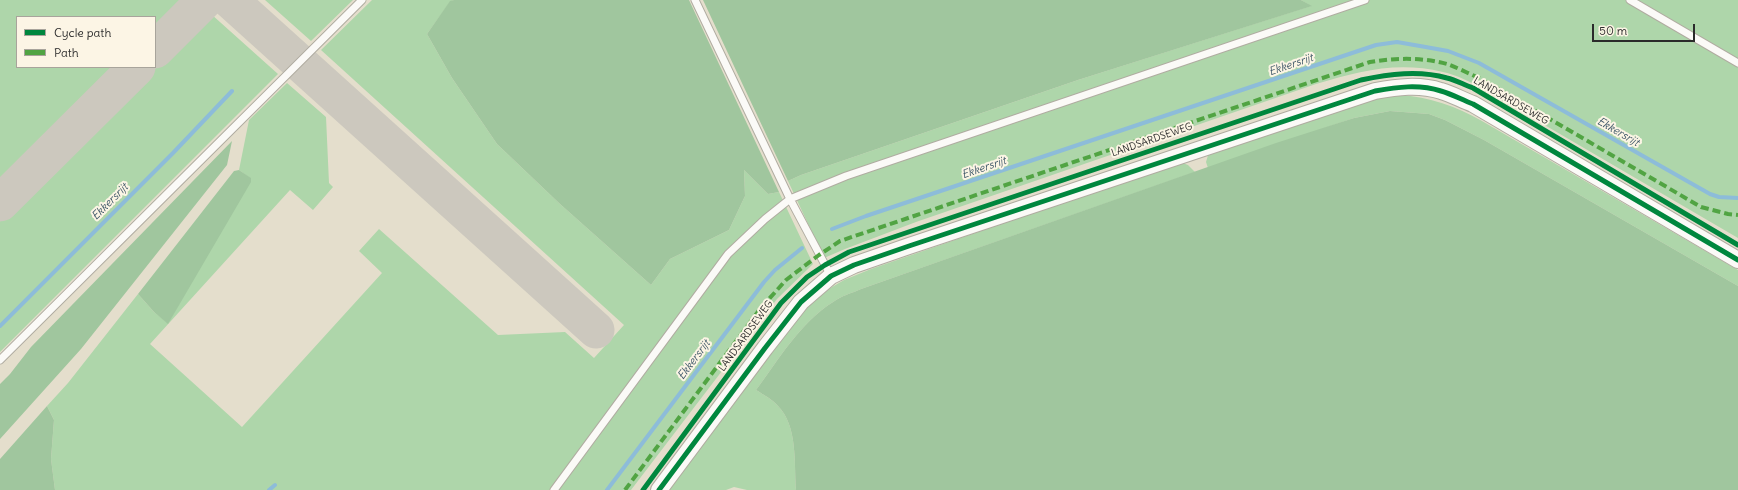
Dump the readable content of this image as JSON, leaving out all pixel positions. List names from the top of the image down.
{
  "streets": {
    "cycle path": ["LANDSARDSEWEG"]
  },
  "water": ["Ekkersrijt"],
  "legend": ["Cycle path", "Path"],
  "scale_bar": "50 m"
}
